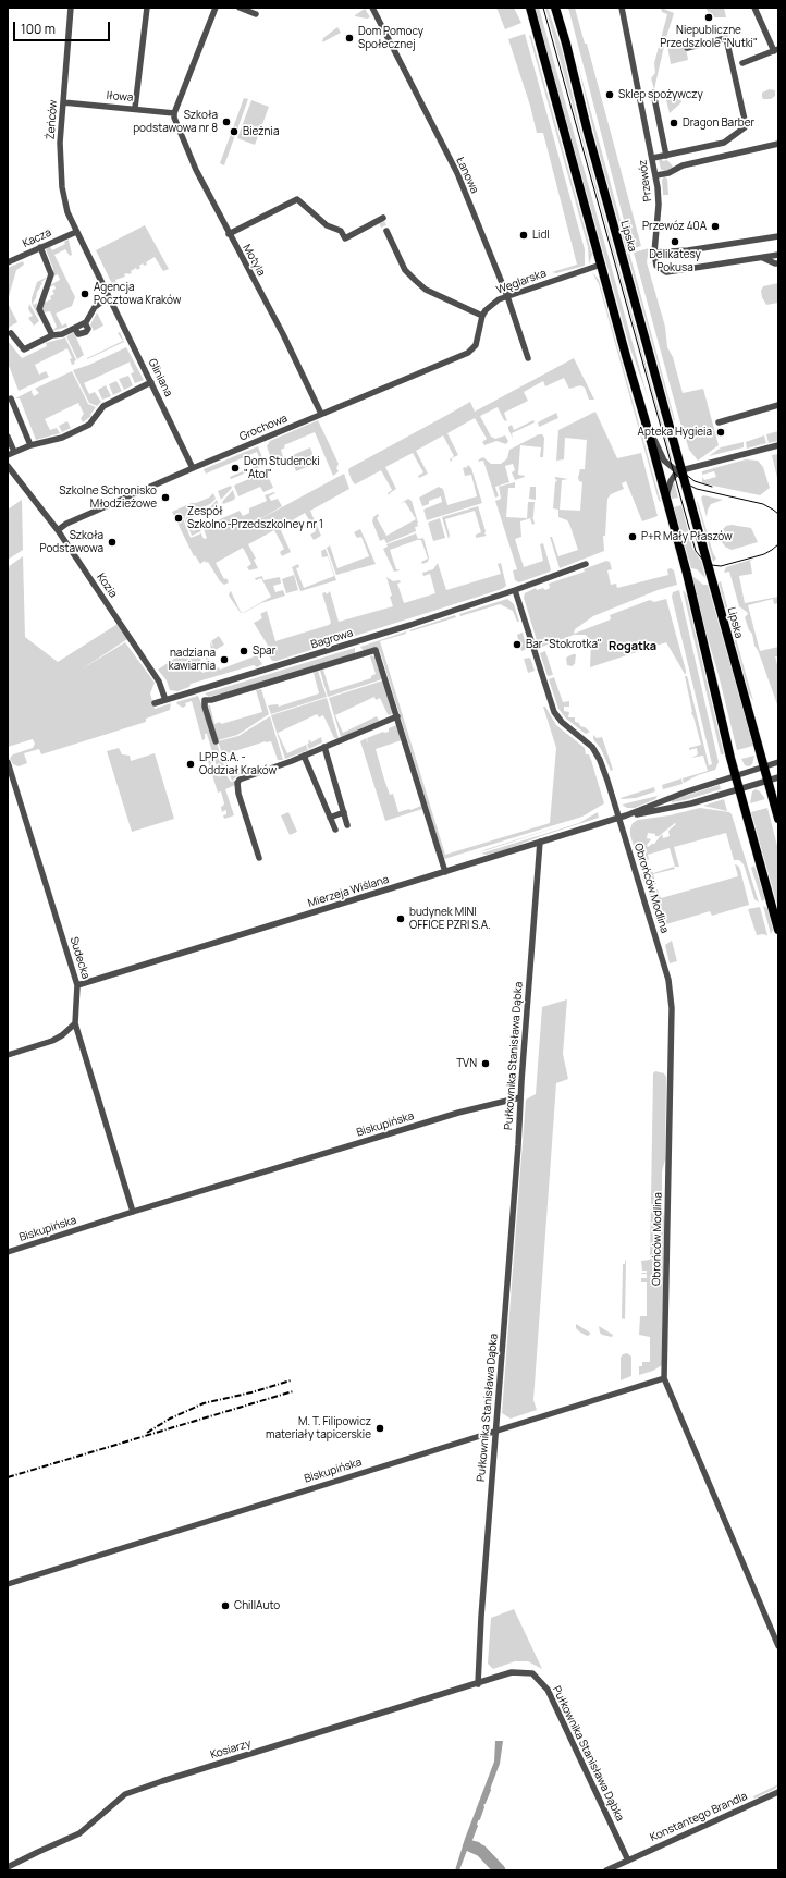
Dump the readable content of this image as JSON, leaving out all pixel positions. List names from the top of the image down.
{
  "streets": {
    "main road": ["Lipska"],
    "street": [
      "Iłowa",
      "Żeńców",
      "Łanowa",
      "Przewóz",
      "Kacza",
      "Motyla",
      "Węglarska",
      "Gliniana",
      "Grochowa",
      "Kozia",
      "Bagrowa",
      "Obrońców Modlina",
      "Mierzeja Wiślana",
      "Sudecka",
      "Pułkownika Stanisława Dąbka",
      "Biskupińska",
      "Kosiarzy",
      "Konstantego Brandla"
    ]
  },
  "crossings": [
    ["Iłowa", "Żeńców"],
    ["Iłowa", "Motyla"],
    ["Żeńców", "Kacza"],
    ["Żeńców", "Gliniana"],
    ["Łanowa", "Węglarska"],
    ["Lipska", "Węglarska"],
    ["Lipska", "Mierzeja Wiślana"],
    ["Kacza", "Gliniana"],
    ["Motyla", "Grochowa"],
    ["Węglarska", "Grochowa"],
    ["Gliniana", "Grochowa"],
    ["Grochowa", "Kozia"],
    ["Kozia", "Bagrowa"],
    ["Obrońców Modlina", "Mierzeja Wiślana"],
    ["Obrońców Modlina", "Biskupińska"],
    ["Mierzeja Wiślana", "Sudecka"],
    ["Mierzeja Wiślana", "Pułkownika Stanisława Dąbka"],
    ["Sudecka", "Biskupińska"],
    ["Pułkownika Stanisława Dąbka", "Biskupińska"],
    ["Pułkownika Stanisława Dąbka", "Kosiarzy"],
    ["Pułkownika Stanisława Dąbka", "Konstantego Brandla"]
  ],
  "districts": ["Rogatka"],
  "places": [
    "Niepubliczne Przedszkole \"Nutki\"",
    "Dom Pomocy Społecznej",
    "Sklep spożywczy",
    "Szkoła podstawowa nr 8",
    "Dragon Barber",
    "Bieżnia",
    "Przewóz 40A",
    "Lidl",
    "Delikatesy Pokusa",
    "Agencja Pocztowa Kraków",
    "Apteka Hygieia",
    "Dom Studencki \"Atol\"",
    "Szkolne Schronisko Młodzieżowe",
    "Zespół Szkolno-Przedszkolney nr 1",
    "P+R Mały Płaszów",
    "Szkoła Podstawowa",
    "Bar \"Stokrotka\"",
    "Spar",
    "nadziana kawiarnia",
    "LPP S.A. - Oddział Kraków",
    "budynek MINI OFFICE PZRI S.A.",
    "TVN",
    "M. T. Filipowicz materiały tapicerskie",
    "ChillAuto"
  ],
  "scale_bar": "100 m"
}
